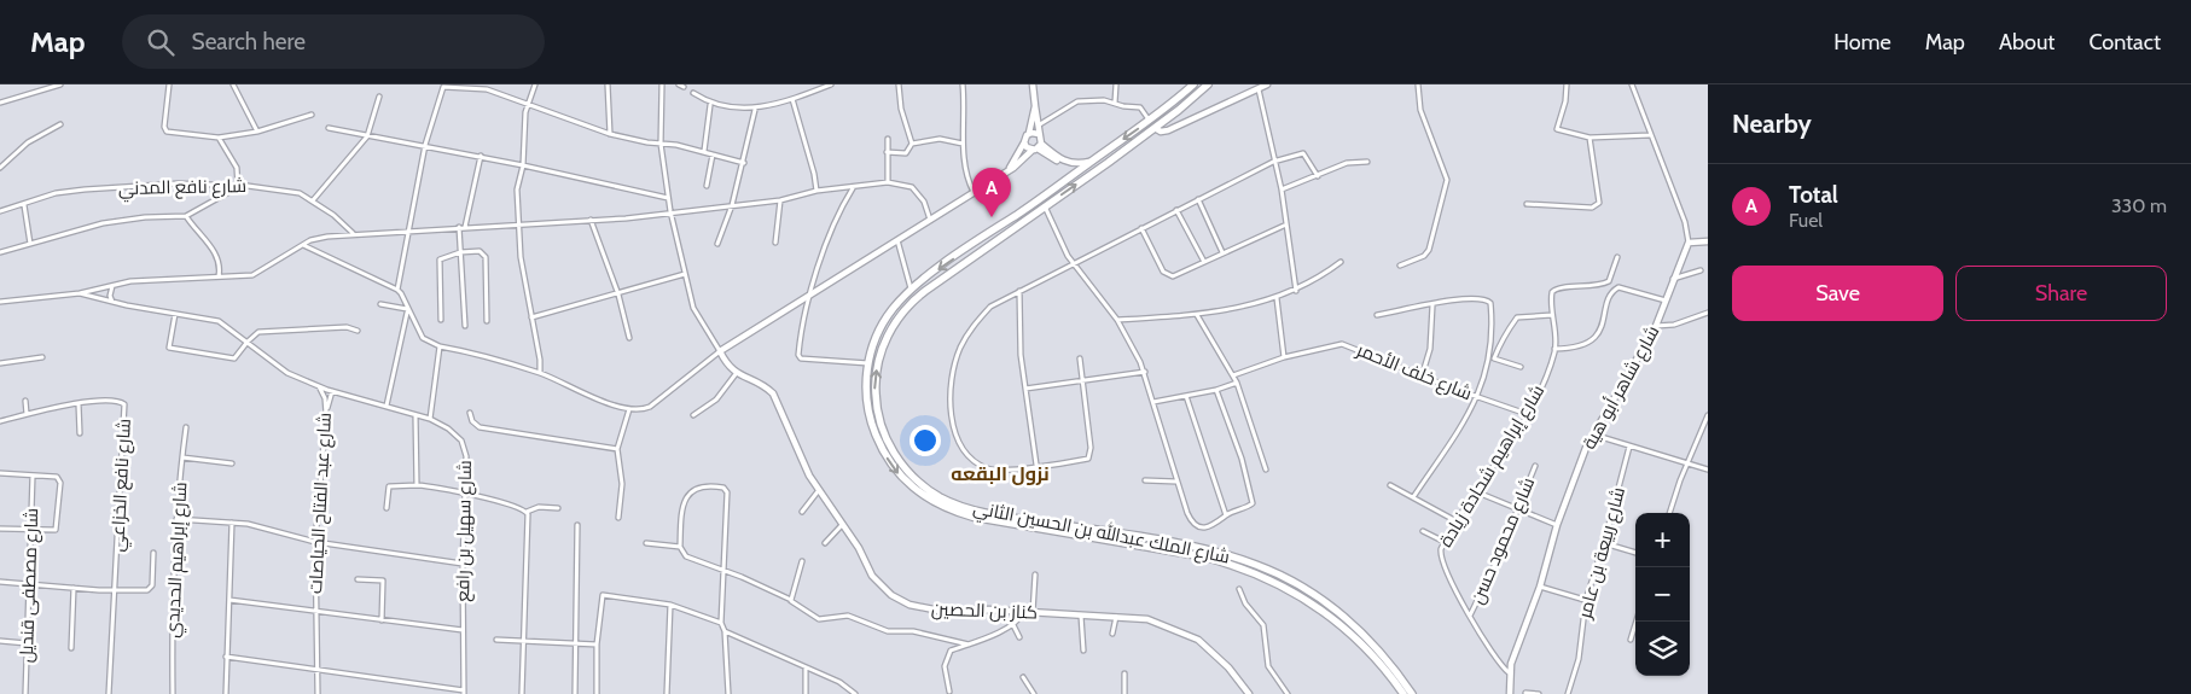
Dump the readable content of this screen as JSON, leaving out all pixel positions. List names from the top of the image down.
{
  "streets": {
    "highway": ["شارع الملك عبدالله بن الحسين الثاني"],
    "street": [
      "شارع نافع المدني",
      "شارع خلف الأحمر",
      "شارع شاهر أبو هية",
      "شارع إبراهيم شحادة زيادة",
      "شارع نافع الخزاعي",
      "شارع عبد الفتاح الحياصات",
      "شارع سهيل بن رافع",
      "شارع محمود حسن",
      "شارع ربيعة بن عامر",
      "شارع إبراهيم الحديدي",
      "شارع مصطفى قنديل",
      "كناز بن الحصين"
    ]
  },
  "crossings": [
    ["شارع خلف الأحمر", "شارع إبراهيم شحادة زيادة"],
    ["شارع شاهر أبو هية", "شارع إبراهيم شحادة زيادة"],
    ["شارع إبراهيم شحادة زيادة", "شارع محمود حسن"],
    ["شارع عبد الفتاح الحياصات", "شارع سهيل بن رافع"]
  ],
  "districts": ["نزول البقعه"],
  "page": {
    "header": "Map",
    "search": "Search here",
    "nav": [
      "Home",
      "Map",
      "About",
      "Contact"
    ],
    "heading": "Nearby",
    "list": [
      {
        "mark": "A",
        "name": "Total",
        "note": "Fuel",
        "value": "330 m"
      }
    ],
    "pins": "A",
    "buttons": ["Save", "Share"],
    "map_buttons": ["+", "−"]
  }
}
